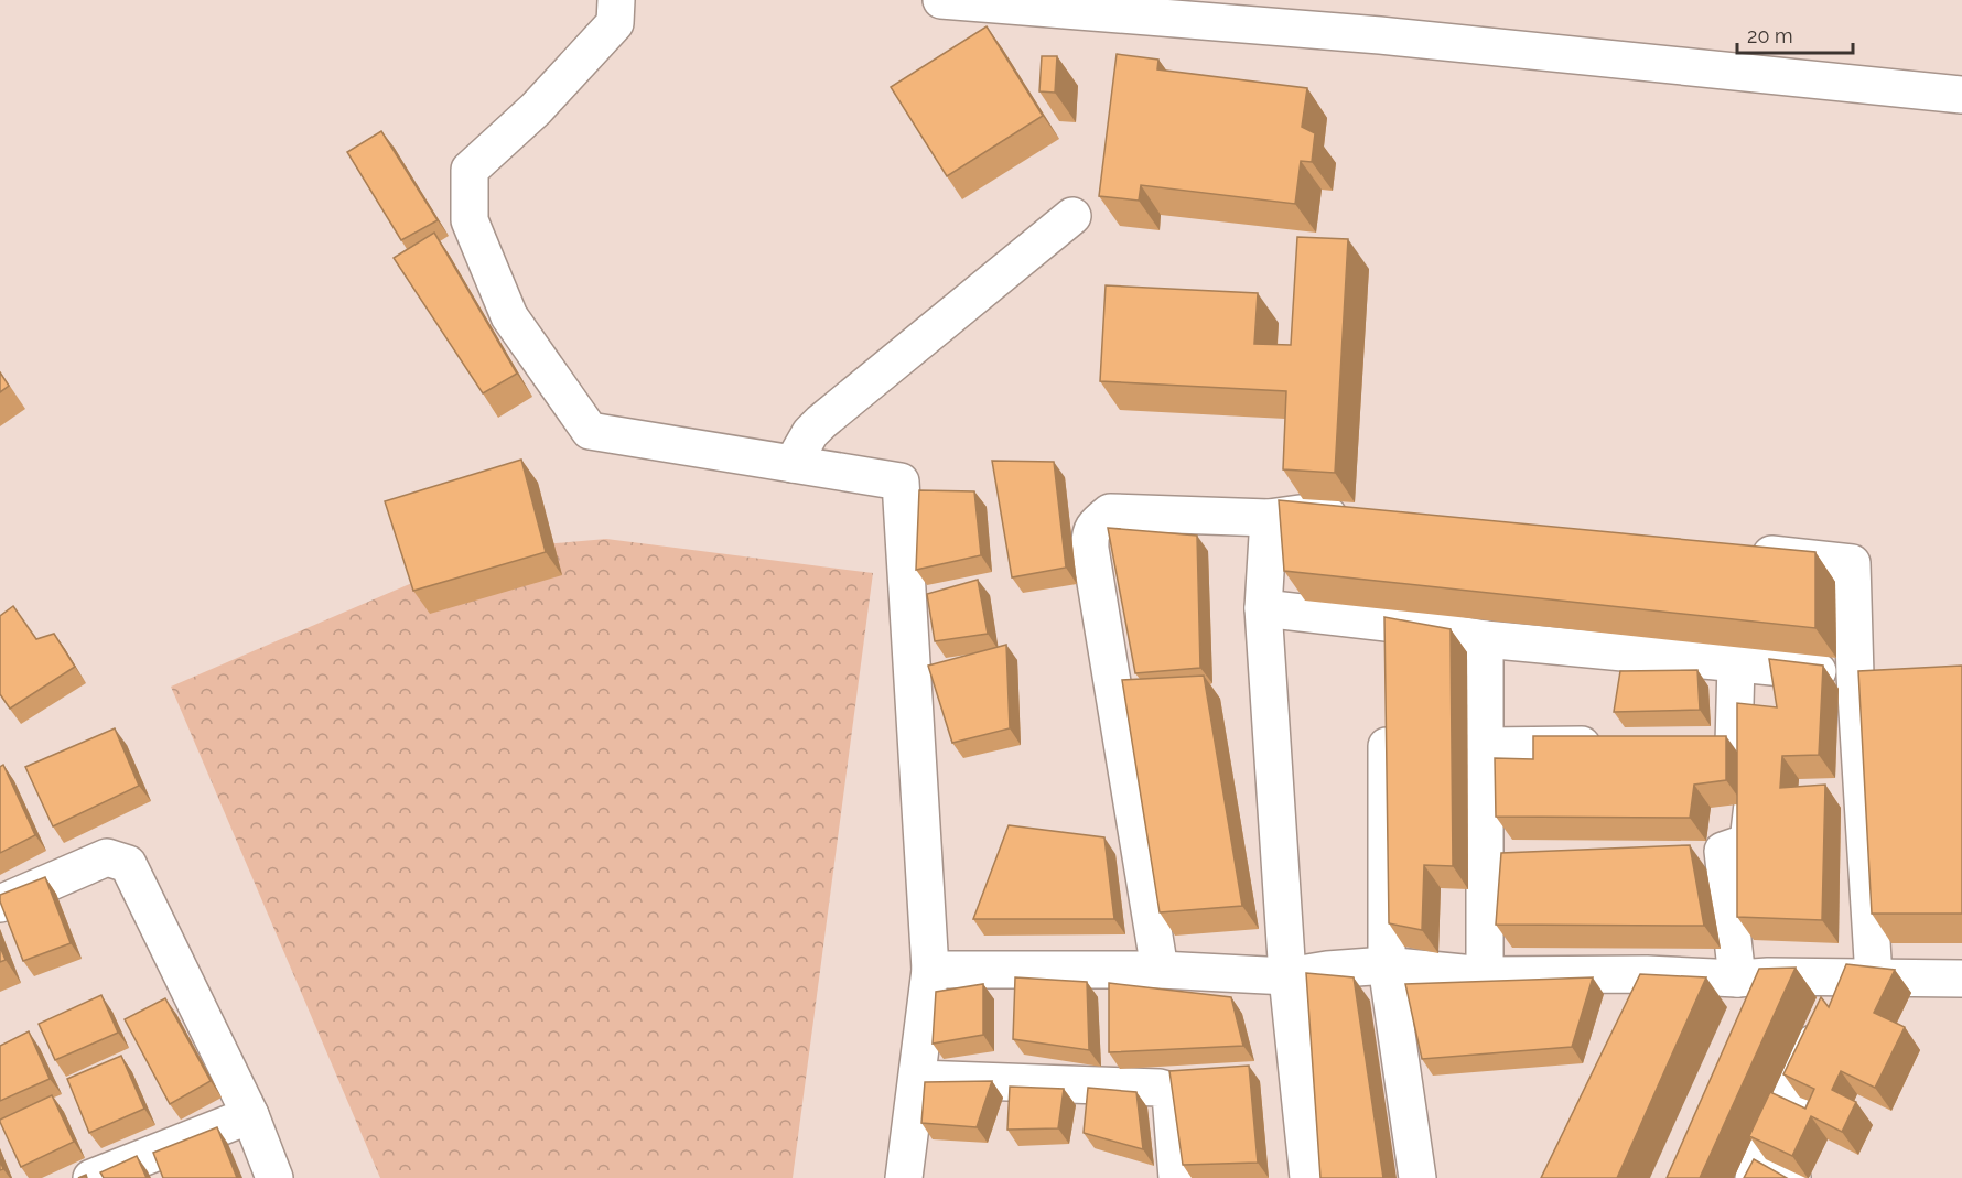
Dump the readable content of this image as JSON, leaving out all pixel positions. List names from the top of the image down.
{
  "scale_bar": "20 m"
}
